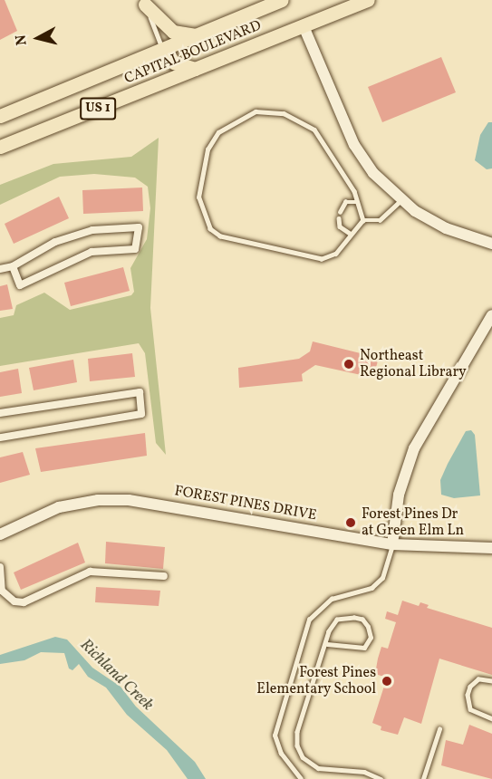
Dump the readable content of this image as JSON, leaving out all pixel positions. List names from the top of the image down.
{
  "streets": {
    "highway": ["CAPITAL BOULEVARD", "US 1"],
    "street": ["FOREST PINES DRIVE"]
  },
  "water": ["Richland Creek"],
  "places": ["Northeast Regional Library", "Forest Pines Dr at Green Elm Ln", "Forest Pines Elementary School"],
  "north": "left"
}
